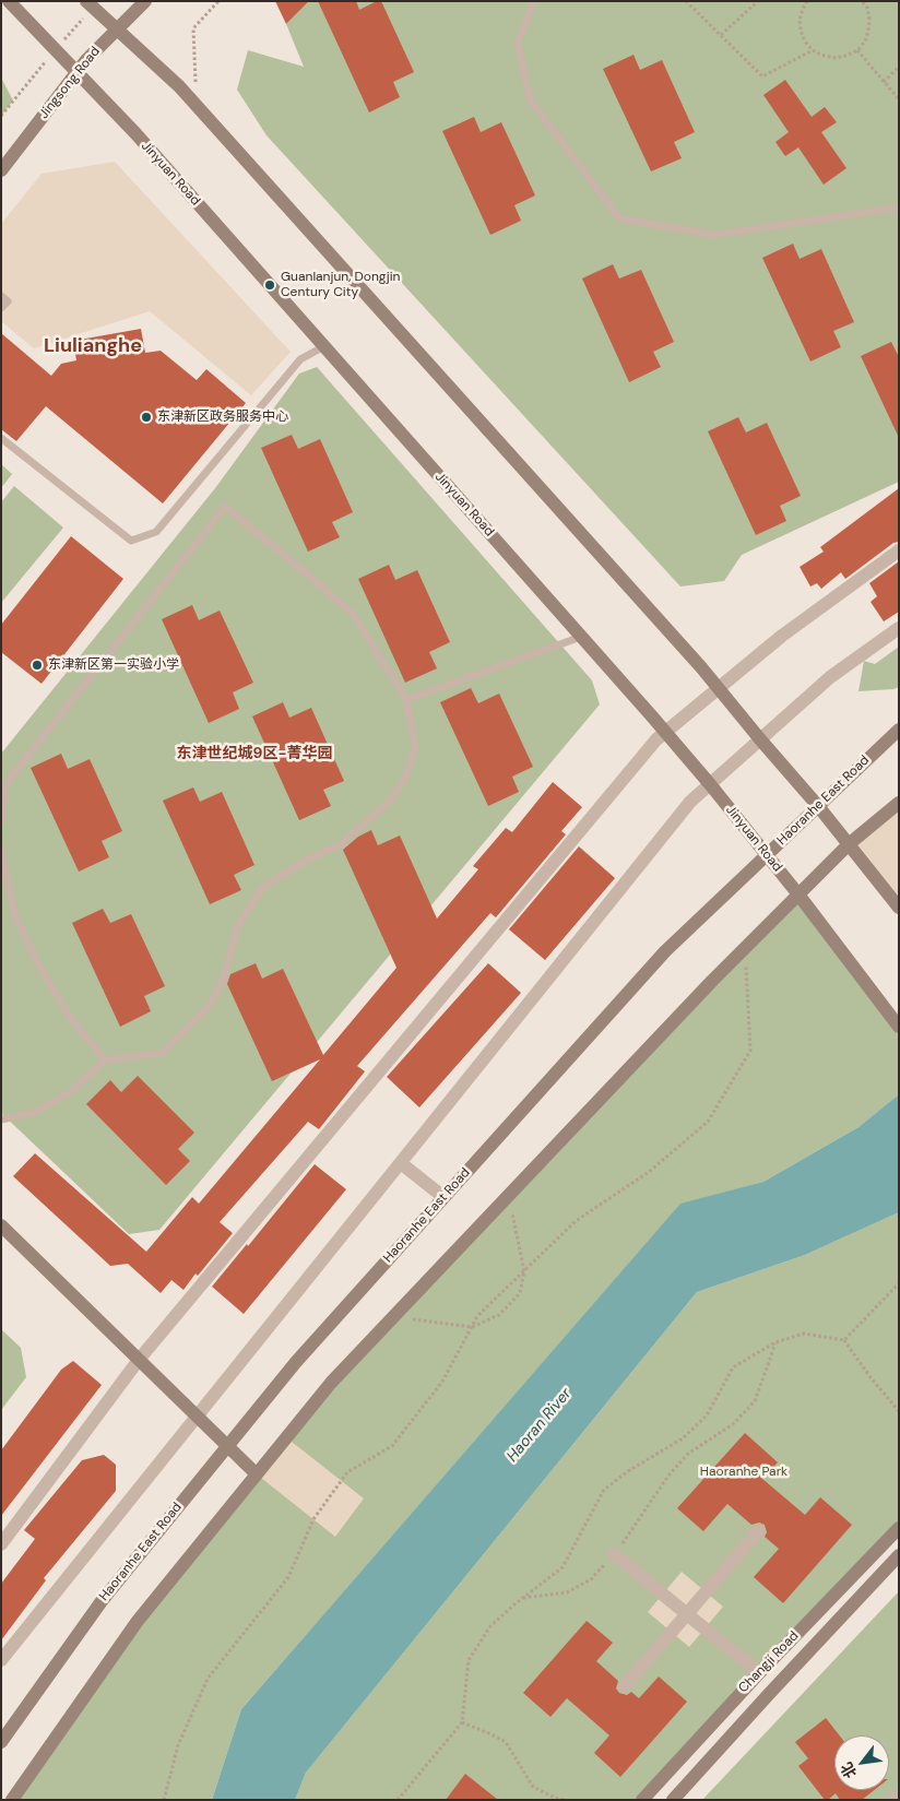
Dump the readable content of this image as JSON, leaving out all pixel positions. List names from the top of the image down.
{
  "streets": {
    "main road": [
      "Jingsong Road",
      "Jinyuan Road",
      "Haoranhe East Road",
      "Changji Road"
    ]
  },
  "crossings": [
    ["Jingsong Road", "Jinyuan Road"],
    ["Jinyuan Road", "Haoranhe East Road"]
  ],
  "districts": ["Liulianghe", "东津世纪城9区-菁华园"],
  "water": ["Haoran River"],
  "parks": ["Haoranhe Park"],
  "places": ["Guanlanjun, Dongjin Century City", "东津新区政务服务中心", "东津新区第一实验小学"],
  "north": "bottom left"
}
